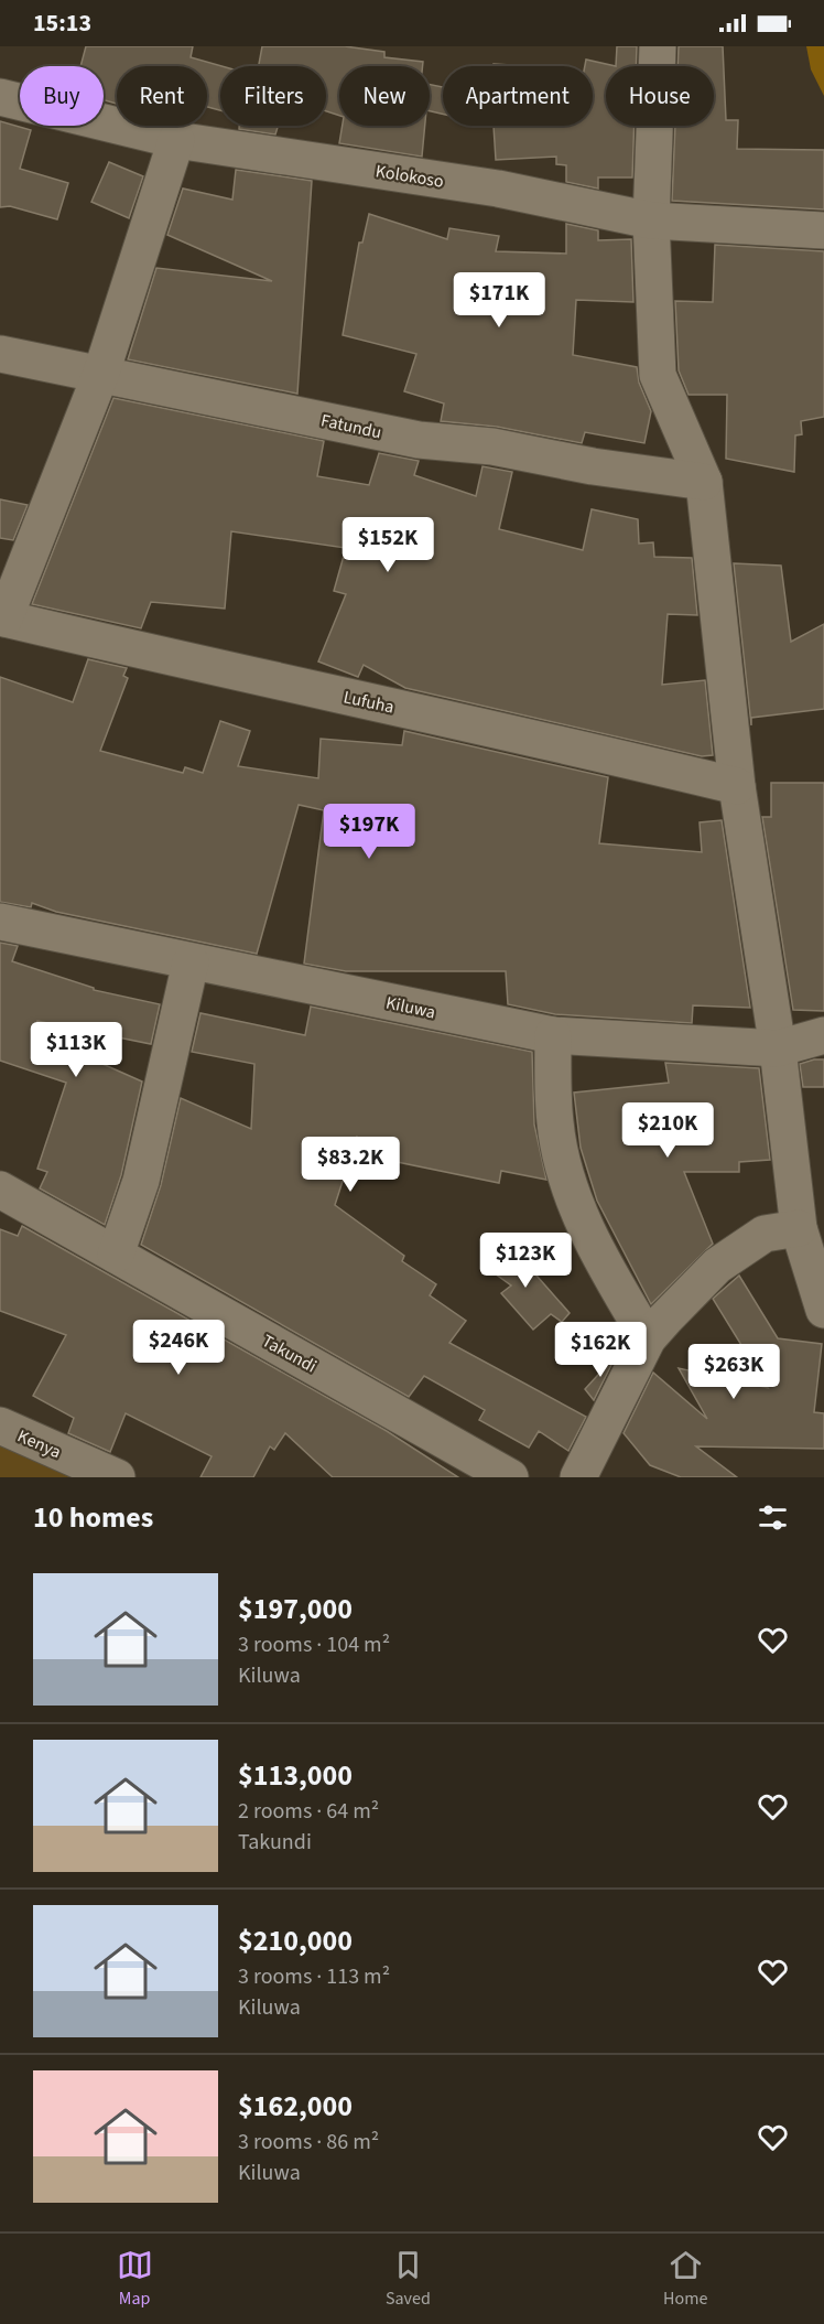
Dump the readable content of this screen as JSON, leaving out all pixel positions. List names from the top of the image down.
{
  "streets": {
    "street": [
      "Kolokoso",
      "Fatundu",
      "Lufuha",
      "Kiluwa",
      "Takundi",
      "Kenya"
    ]
  },
  "page": {
    "status": "15:13",
    "chip": [
      "Buy",
      "Rent",
      "Filters",
      "New",
      "Apartment",
      "House"
    ],
    "price": [
      "$171K",
      "$152K",
      "$197K",
      "$113K",
      "$210K",
      "$83.2K",
      "$123K",
      "$246K",
      "$162K",
      "$263K"
    ],
    "heading": "10 homes",
    "list": [
      {
        "name": "$197,000",
        "note": "3 rooms · 104 m² · Kiluwa"
      },
      {
        "name": "$113,000",
        "note": "2 rooms · 64 m² · Takundi"
      },
      {
        "name": "$210,000",
        "note": "3 rooms · 113 m² · Kiluwa"
      },
      {
        "name": "$162,000",
        "note": "3 rooms · 86 m² · Kiluwa"
      }
    ],
    "tabs": ["Map", "Saved", "Home"]
  }
}
